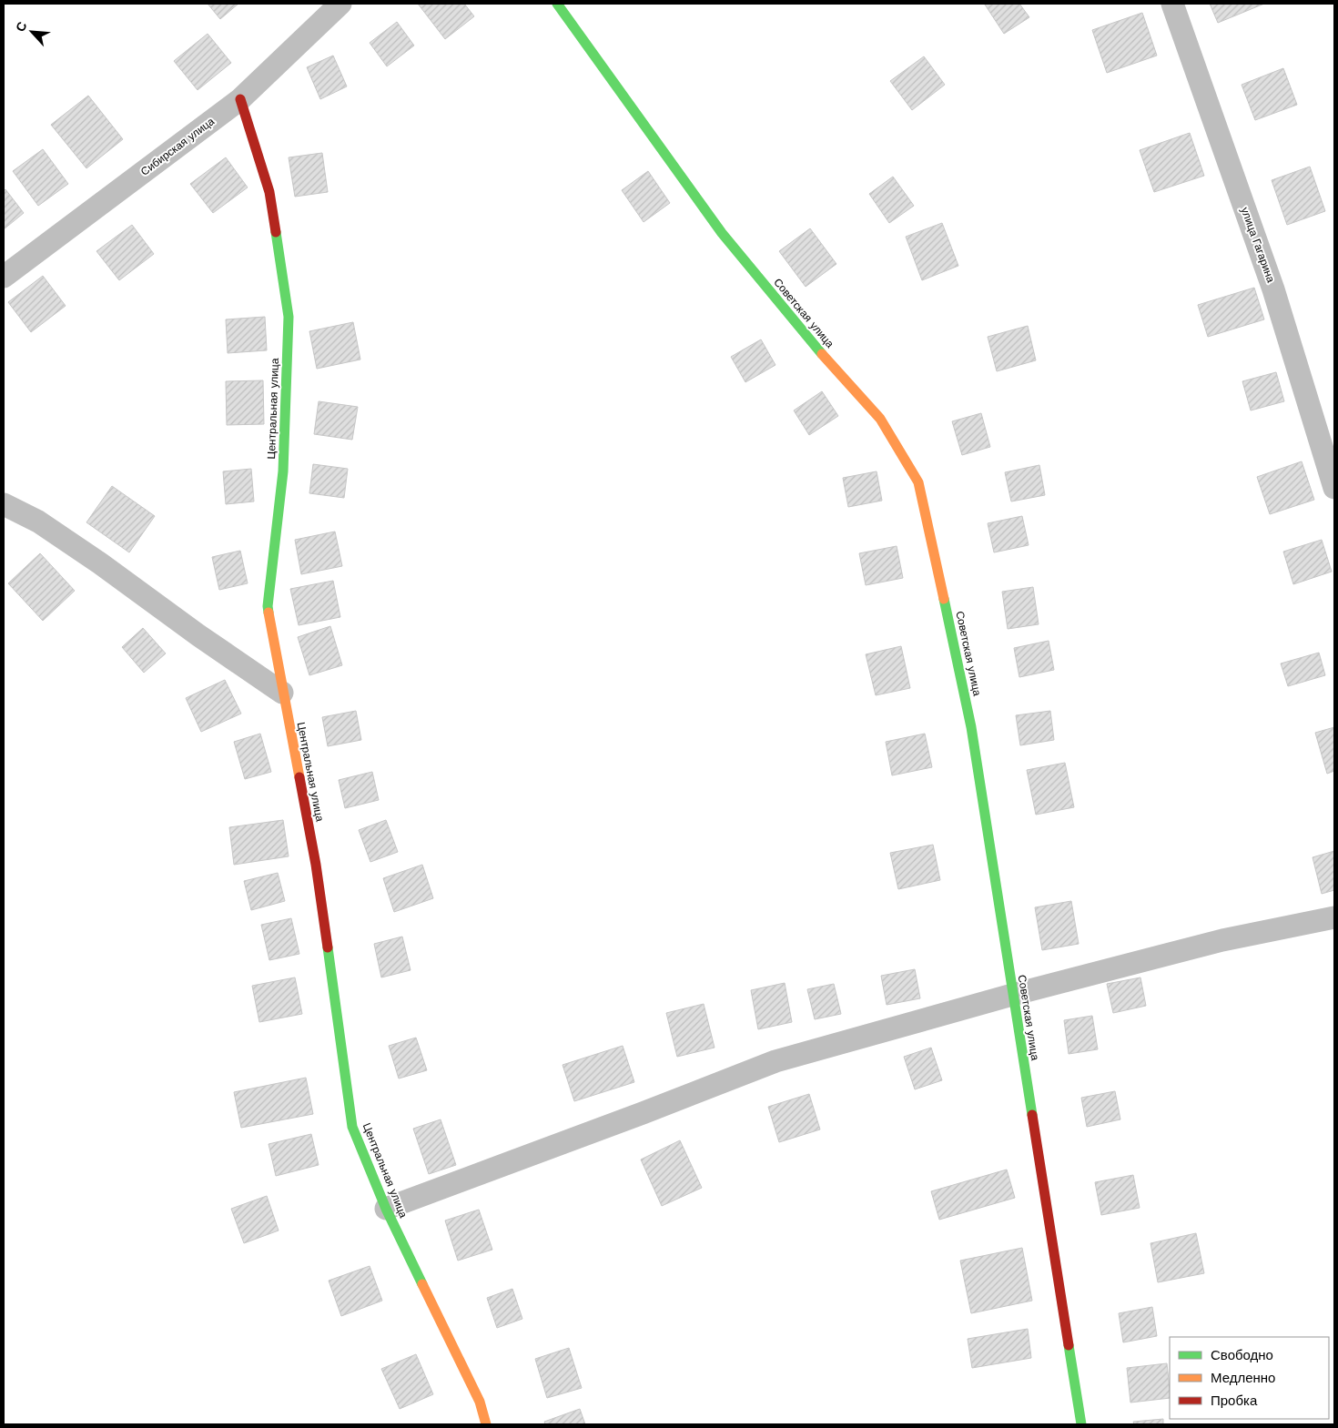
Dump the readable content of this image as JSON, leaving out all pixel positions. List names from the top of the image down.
{
  "streets": {
    "street": [
      "Сибирская улица",
      "улица Гагарина",
      "Советская улица",
      "Центральная улица"
    ]
  },
  "crossings": [
    ["Сибирская улица", "Центральная улица"]
  ],
  "legend": ["Свободно", "Медленно", "Пробка"],
  "north": "top left"
}
